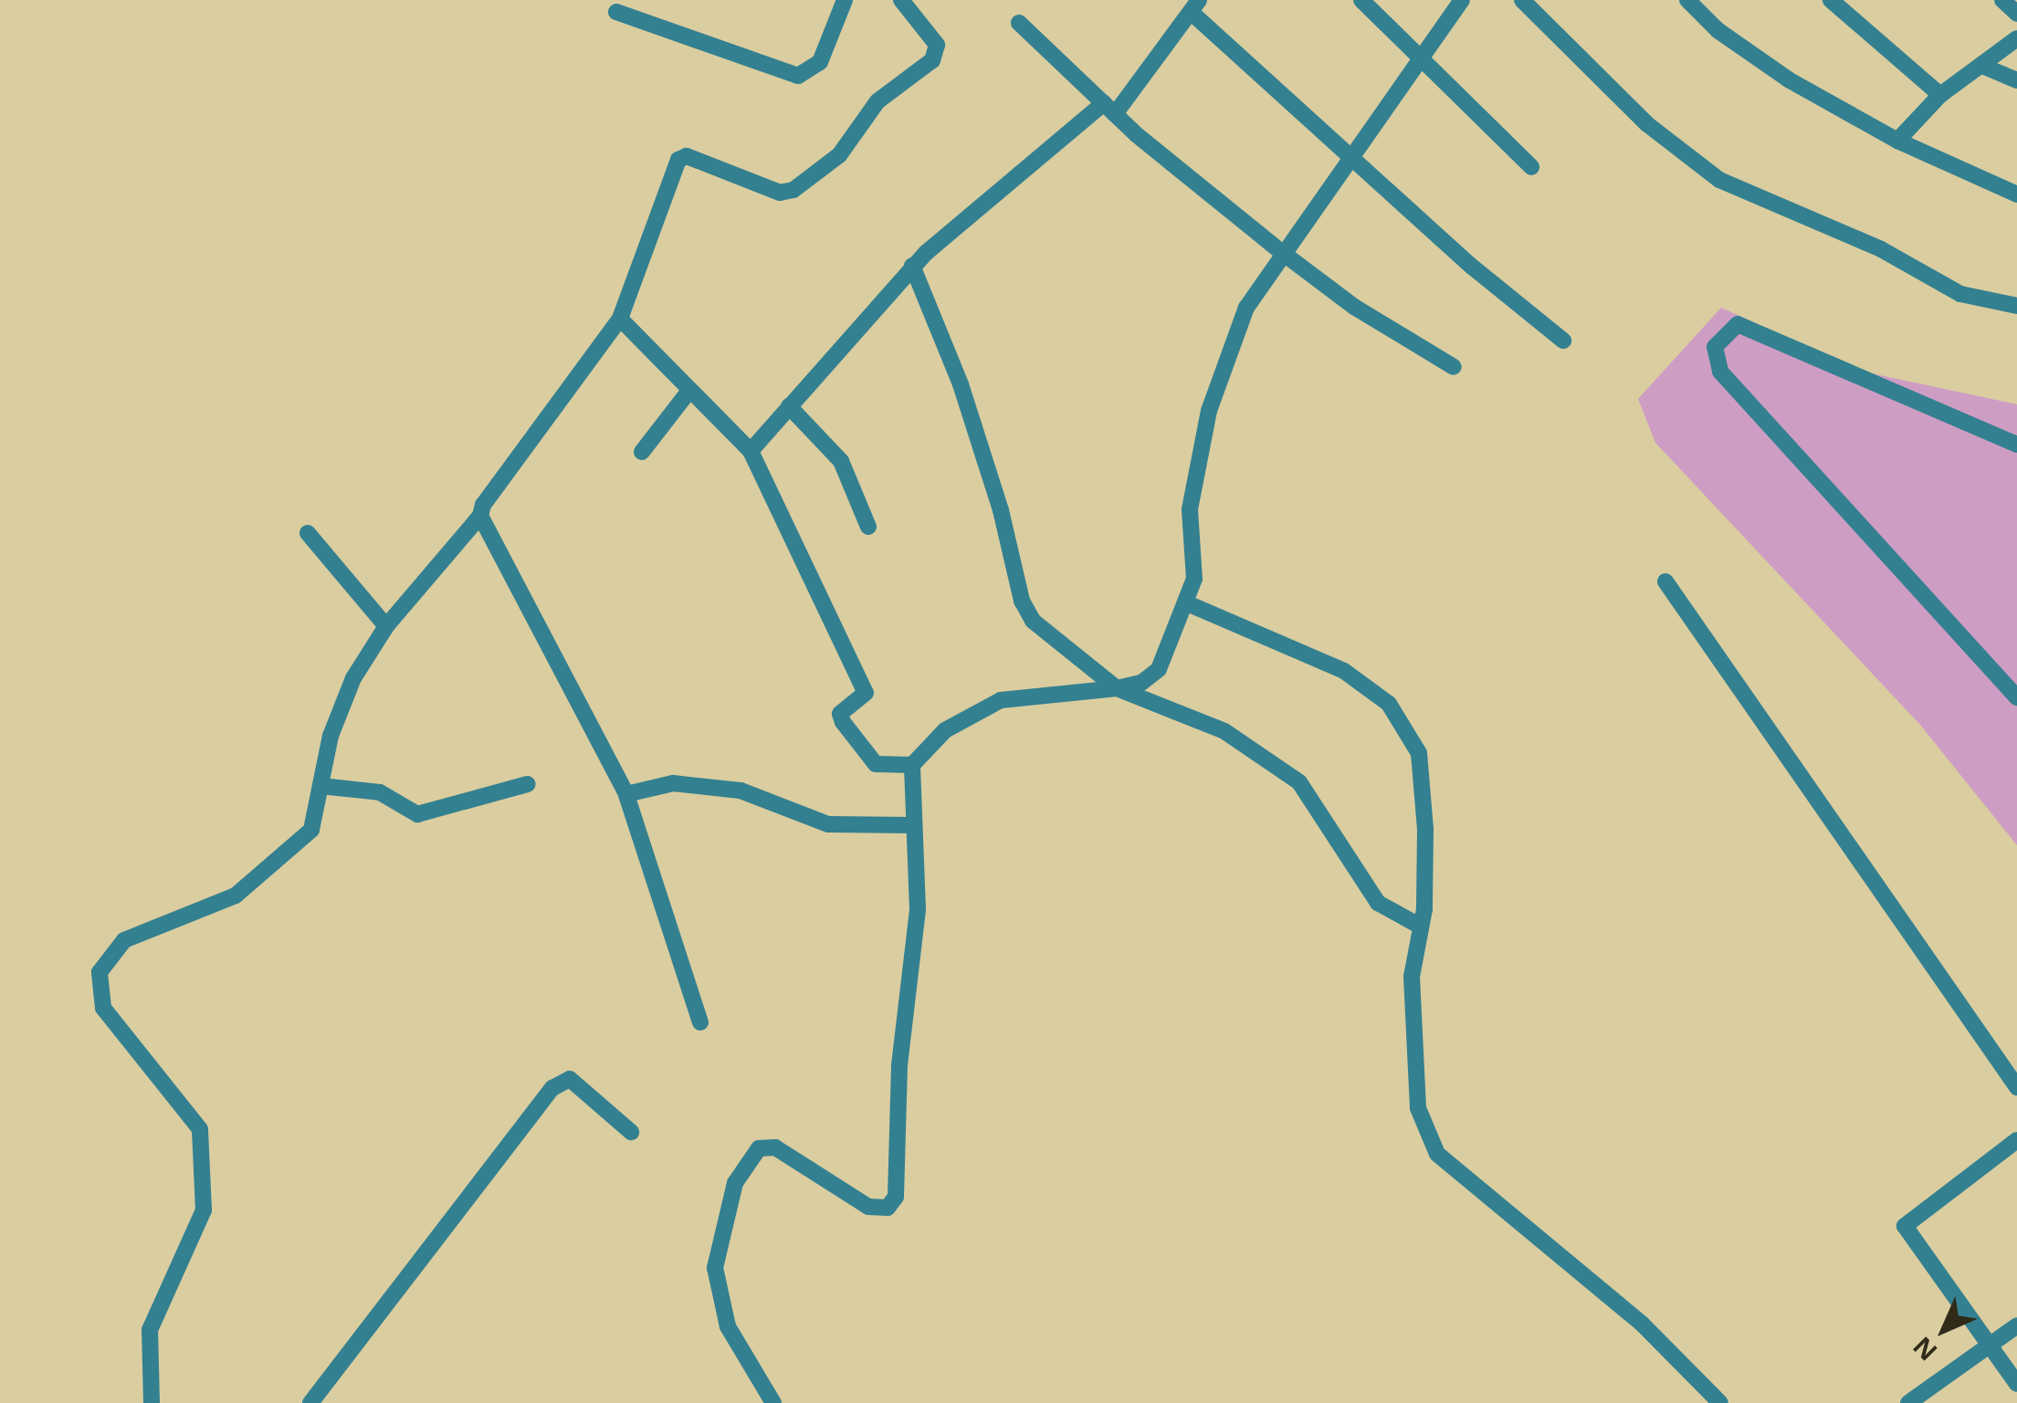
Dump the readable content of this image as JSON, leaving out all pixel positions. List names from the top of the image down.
{
  "north": "bottom left"
}
